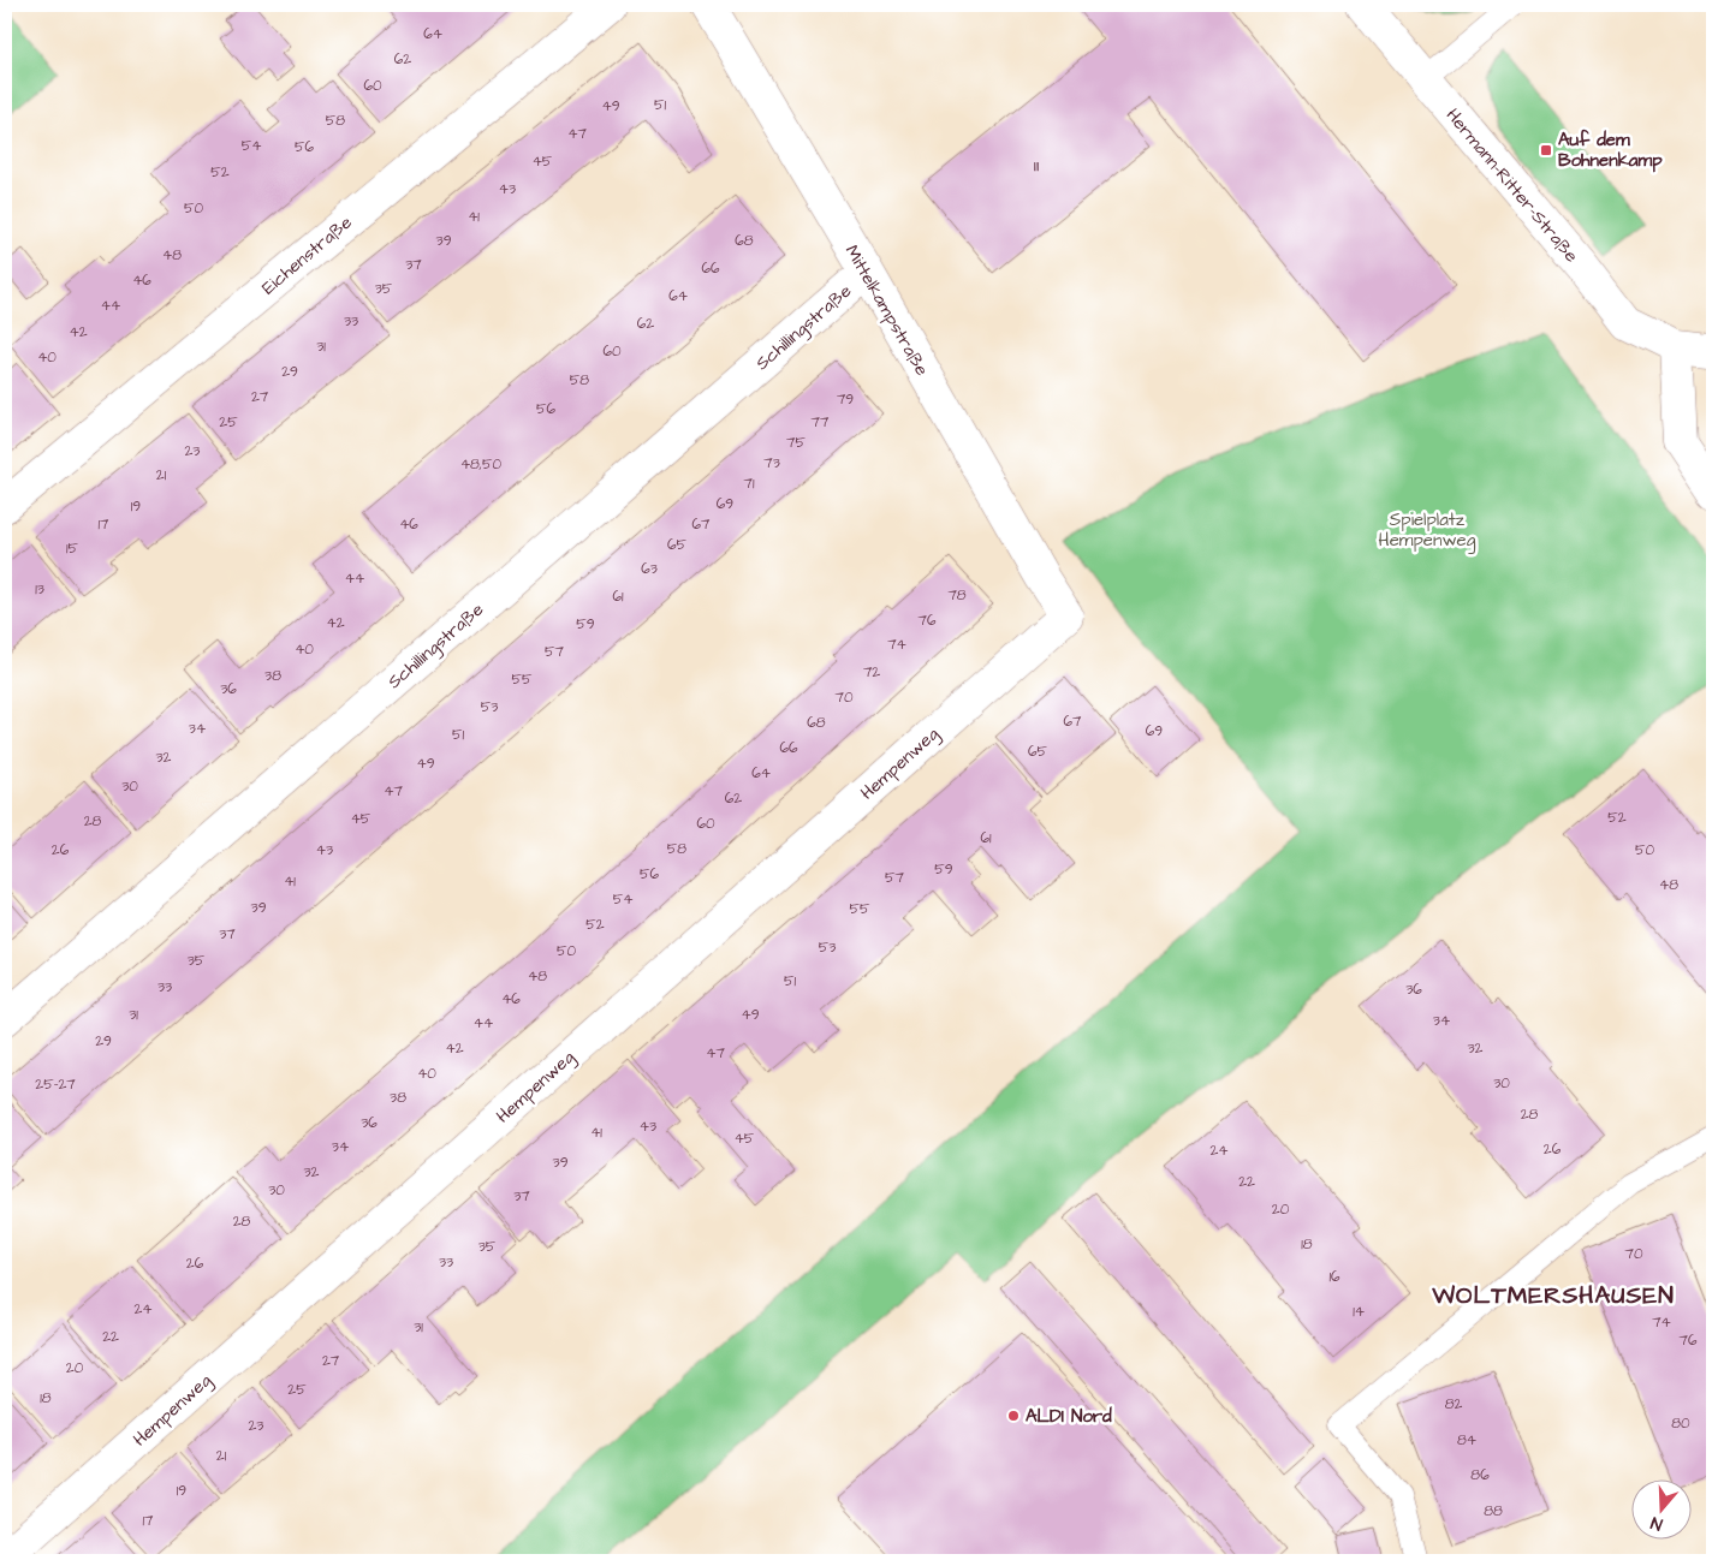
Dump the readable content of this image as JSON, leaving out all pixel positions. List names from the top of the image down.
{
  "streets": {
    "street": [
      "Hermann-Ritter-Straße",
      "Eichenstraße",
      "Mittelkampstraße",
      "Schillingstraße",
      "Hempenweg"
    ]
  },
  "crossings": [
    ["Mittelkampstraße", "Schillingstraße"],
    ["Mittelkampstraße", "Hempenweg"]
  ],
  "districts": ["WOLTMERSHAUSEN"],
  "parks": ["Spielplatz Hempenweg"],
  "places": {
    "transit": ["Auf dem Bohnenkamp"],
    "other": ["ALDI Nord"]
  },
  "house_numbers": [
    "64",
    "62",
    "60",
    "51",
    "49",
    "58",
    "47",
    "54",
    "56",
    "45",
    "111",
    "52",
    "43",
    "50",
    "41",
    "39",
    "68",
    "48",
    "37",
    "66",
    "46",
    "35",
    "64",
    "44",
    "33",
    "62",
    "42",
    "31",
    "60",
    "40",
    "29",
    "58",
    "27",
    "79",
    "56",
    "25",
    "77",
    "75",
    "23",
    "73",
    "48,50",
    "21",
    "71",
    "69",
    "19",
    "17",
    "46",
    "67",
    "65",
    "15",
    "63",
    "44",
    "13",
    "78",
    "61",
    "76",
    "42",
    "59",
    "74",
    "40",
    "57",
    "72",
    "38",
    "55",
    "36",
    "70",
    "53",
    "67",
    "68",
    "34",
    "69",
    "51",
    "66",
    "65",
    "32",
    "49",
    "64",
    "30",
    "47",
    "62",
    "52",
    "45",
    "28",
    "60",
    "61",
    "58",
    "26",
    "43",
    "50",
    "59",
    "56",
    "57",
    "41",
    "48",
    "54",
    "39",
    "55",
    "52",
    "37",
    "53",
    "50",
    "35",
    "48",
    "51",
    "33",
    "36",
    "46",
    "31",
    "49",
    "34",
    "44",
    "29",
    "42",
    "32",
    "47",
    "40",
    "30",
    "25-27",
    "38",
    "28",
    "36",
    "43",
    "41",
    "45",
    "34",
    "26",
    "24",
    "39",
    "32",
    "22",
    "30",
    "37",
    "20",
    "28",
    "18",
    "35",
    "70",
    "33",
    "26",
    "16",
    "24",
    "14",
    "74",
    "31",
    "22",
    "76",
    "27",
    "20",
    "25",
    "18",
    "82",
    "80",
    "23",
    "84",
    "21",
    "86",
    "19",
    "88",
    "17"
  ],
  "north": "bottom"
}
